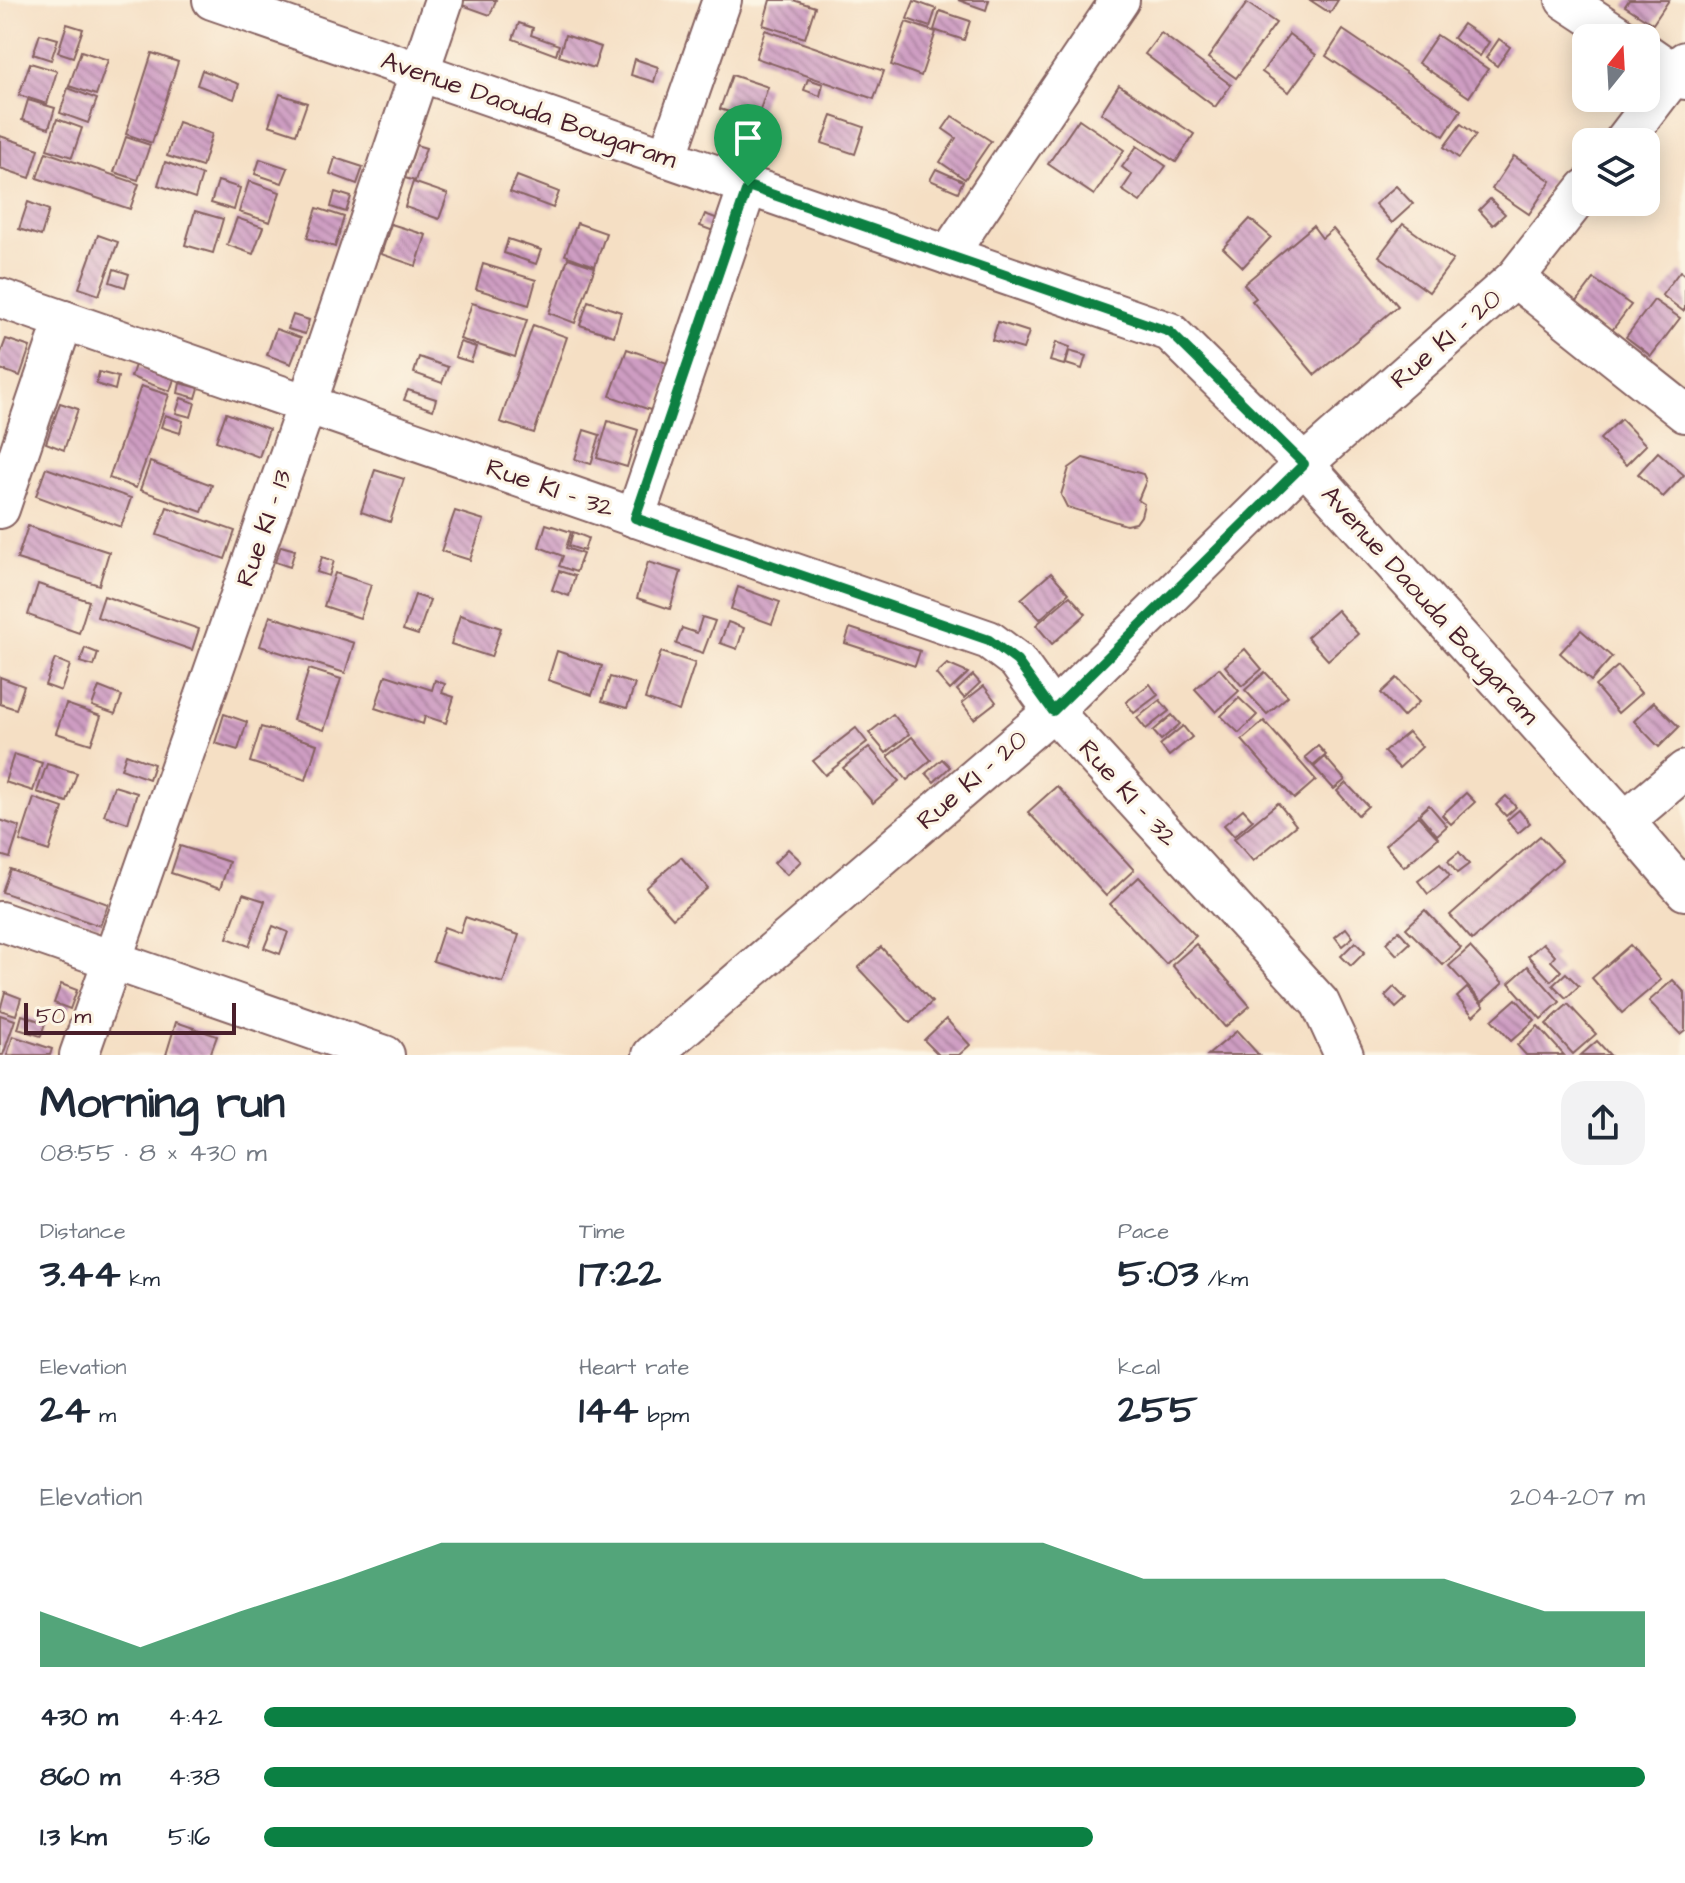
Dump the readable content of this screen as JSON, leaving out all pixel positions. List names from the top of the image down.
{
  "streets": {
    "street": [
      "Avenue Daouda Bougaram",
      "Rue KI - 20",
      "Rue KI - 32",
      "Rue KI - 13"
    ]
  },
  "crossings": [
    ["Avenue Daouda Bougaram", "Rue KI - 20"],
    ["Avenue Daouda Bougaram", "Rue KI - 13"],
    ["Rue KI - 20", "Rue KI - 32"],
    ["Rue KI - 32", "Rue KI - 13"]
  ],
  "scale_bar": "50 m",
  "north": "top",
  "page": {
    "scale": "50 m",
    "heading": ["Morning run", "08:55 · 8 × 430 m"],
    "stats": [
      ["Distance", "3.44 km"],
      ["Time", "17:22"],
      ["Pace", "5:03 /km"],
      ["Elevation", "24 m"],
      ["Heart rate", "144 bpm"],
      ["kcal", "255"]
    ],
    "chart": ["Elevation", "204–207 m"],
    "list": [
      {
        "name": "430 m",
        "note": "4:42"
      },
      {
        "name": "860 m",
        "note": "4:38"
      },
      {
        "name": "1.3 km",
        "note": "5:16"
      }
    ]
  }
}
